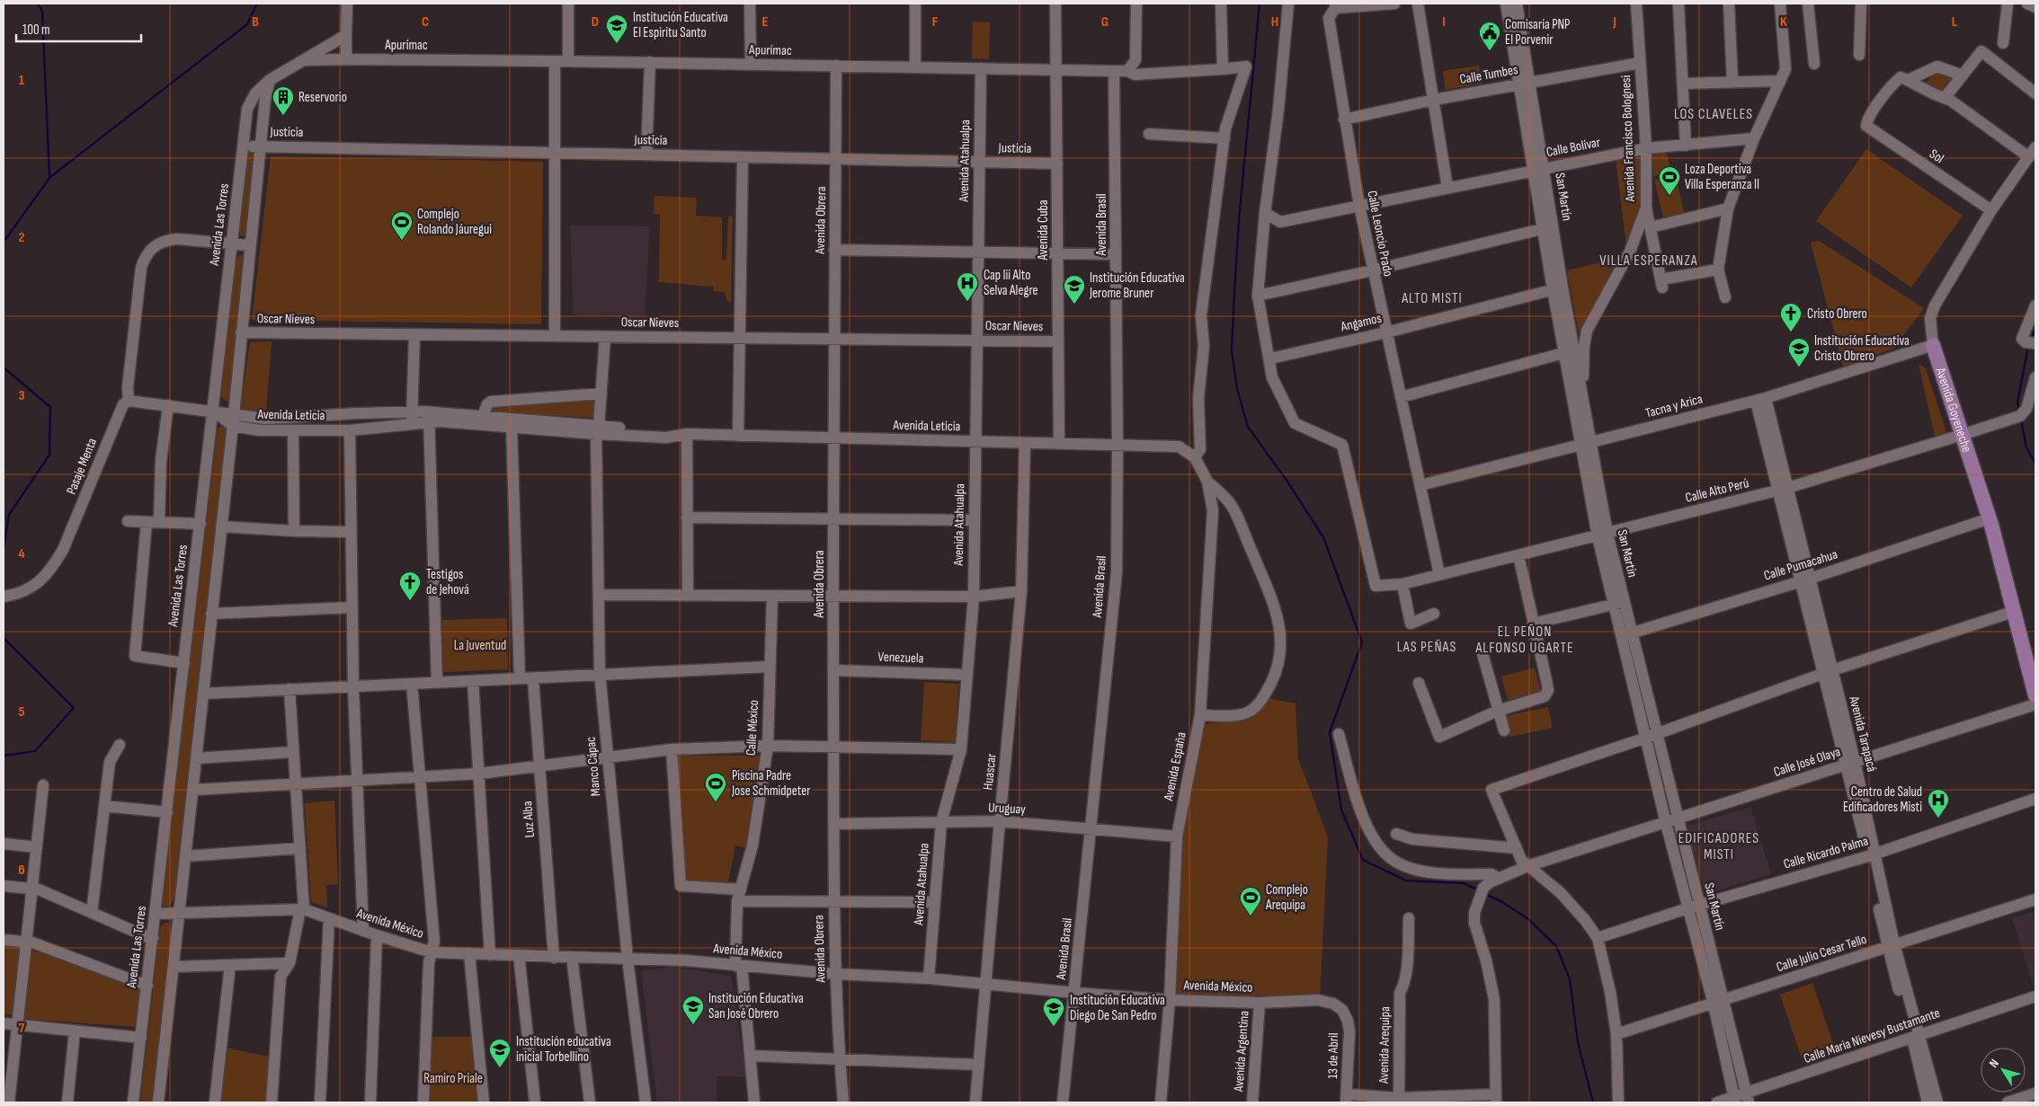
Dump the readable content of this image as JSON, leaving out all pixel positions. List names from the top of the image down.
{
  "streets": {
    "main road": ["Avenida Goyeneche"],
    "street": [
      "Apurímac",
      "Calle Tumbes",
      "Justicia",
      "Avenida Francisco Bolognesi",
      "Calle Bolívar",
      "Sol",
      "Avenida Atahualpa",
      "San Martín",
      "Avenida Obrera",
      "Avenida Las Torres",
      "Avenida Brasil",
      "Avenida Cuba",
      "Calle Leoncio Prado",
      "Oscar Nieves",
      "Angamos",
      "Tacna y Arica",
      "Avenida Leticia",
      "Pasaje Menta",
      "Calle Alto Perú",
      "Calle Pumacahua",
      "Venezuela",
      "Calle México",
      "Avenida Tarapacá",
      "Calle José Olaya",
      "Manco Cápac",
      "Avenida España",
      "Huascar",
      "Uruguay",
      "Luz Alba",
      "Calle Ricardo Palma",
      "Avenida México",
      "Calle Julio Cesar Tello",
      "Calle Maria Nievesy Bustamante",
      "Avenida Arequipa",
      "Avenida Argentina",
      "13 de Abril"
    ]
  },
  "crossings": [
    ["Apurímac", "Avenida Atahualpa"],
    ["Apurímac", "Avenida Obrera"],
    ["Apurímac", "Avenida Las Torres"],
    ["Apurímac", "Avenida Brasil"],
    ["Apurímac", "Avenida Cuba"],
    ["Calle Tumbes", "Avenida Francisco Bolognesi"],
    ["Calle Tumbes", "San Martín"],
    ["Calle Tumbes", "Calle Leoncio Prado"],
    ["Justicia", "Avenida Atahualpa"],
    ["Justicia", "Avenida Obrera"],
    ["Justicia", "Avenida Las Torres"],
    ["Justicia", "Avenida Cuba"],
    ["Avenida Francisco Bolognesi", "Calle Bolívar"],
    ["Avenida Francisco Bolognesi", "San Martín"],
    ["Calle Bolívar", "San Martín"],
    ["Calle Bolívar", "Calle Leoncio Prado"],
    ["Sol", "Avenida Goyeneche"],
    ["Avenida Atahualpa", "Oscar Nieves"],
    ["Avenida Atahualpa", "Avenida Leticia"],
    ["Avenida Atahualpa", "Venezuela"],
    ["Avenida Atahualpa", "Uruguay"],
    ["Avenida Atahualpa", "Avenida México"],
    ["San Martín", "Angamos"],
    ["San Martín", "Tacna y Arica"],
    ["San Martín", "Calle Alto Perú"],
    ["San Martín", "Calle Pumacahua"],
    ["San Martín", "Calle José Olaya"],
    ["San Martín", "Calle Ricardo Palma"],
    ["San Martín", "Calle Julio Cesar Tello"],
    ["San Martín", "Calle Maria Nievesy Bustamante"],
    ["Avenida Obrera", "Oscar Nieves"],
    ["Avenida Obrera", "Avenida Leticia"],
    ["Avenida Obrera", "Venezuela"],
    ["Avenida Obrera", "Uruguay"],
    ["Avenida Obrera", "Avenida México"],
    ["Avenida Las Torres", "Avenida Leticia"],
    ["Avenida Las Torres", "Avenida México"],
    ["Avenida Brasil", "Avenida Leticia"],
    ["Avenida Brasil", "Uruguay"],
    ["Avenida Brasil", "Avenida México"],
    ["Avenida Cuba", "Oscar Nieves"],
    ["Avenida Cuba", "Avenida Leticia"],
    ["Calle Leoncio Prado", "Angamos"],
    ["Calle Leoncio Prado", "Tacna y Arica"],
    ["Calle Leoncio Prado", "Calle Alto Perú"],
    ["Oscar Nieves", "Manco Cápac"],
    ["Angamos", "Calle Alto Perú"],
    ["Tacna y Arica", "Avenida Goyeneche"],
    ["Tacna y Arica", "Avenida Tarapacá"],
    ["Avenida Goyeneche", "Calle Alto Perú"],
    ["Avenida Goyeneche", "Calle Pumacahua"],
    ["Avenida Leticia", "Manco Cápac"],
    ["Avenida Leticia", "Avenida España"],
    ["Avenida Leticia", "Huascar"],
    ["Calle Alto Perú", "Avenida Tarapacá"],
    ["Calle Pumacahua", "Avenida Tarapacá"],
    ["Calle México", "Avenida México"],
    ["Avenida Tarapacá", "Calle José Olaya"],
    ["Avenida Tarapacá", "Calle Ricardo Palma"],
    ["Avenida Tarapacá", "Calle Julio Cesar Tello"],
    ["Avenida Tarapacá", "Calle Maria Nievesy Bustamante"],
    ["Manco Cápac", "Avenida México"],
    ["Avenida España", "Uruguay"],
    ["Avenida España", "Avenida México"],
    ["Huascar", "Uruguay"],
    ["Huascar", "Avenida México"],
    ["Luz Alba", "Avenida México"],
    ["Avenida México", "Avenida Argentina"],
    ["Avenida México", "13 de Abril"]
  ],
  "districts": [
    "LOS CLAVELES",
    "VILLA ESPERANZA",
    "ALTO MISTI",
    "EL PEÑON ALFONSO UGARTE",
    "LAS PEÑAS",
    "EDIFICADORES MISTI"
  ],
  "parks": ["La Juventud", "Ramiro Priale"],
  "places": {
    "school or university": [
      "Institución Educativa El Espiritu Santo",
      "Institución Educativa Jerome Bruner",
      "Institución Educativa Cristo Obrero",
      "Institución Educativa San José Obrero",
      "Institución Educativa Diego De San Pedro",
      "Institución educativa inicial Torbellino"
    ],
    "public building": ["Comisaría PNP El Porvenir"],
    "building": ["Reservorio"],
    "sports": [
      "Loza Deportiva Villa Esperanza II",
      "Complejo Rolando Jáuregui",
      "Piscina Padre Jose Schmidpeter",
      "Complejo Arequipa"
    ],
    "hospital": ["Cap Iii Alto Selva Alegre", "Centro de Salud Edificadores Misti"],
    "church": ["Cristo Obrero", "Testigos de Jehová"]
  },
  "scale_bar": "100 m",
  "north": "top left",
  "grid": {
    "columns": [
      "B",
      "C",
      "D",
      "E",
      "F",
      "G",
      "H",
      "I",
      "J",
      "K",
      "L"
    ],
    "rows": [
      "1",
      "2",
      "3",
      "4",
      "5",
      "6",
      "7"
    ]
  }
}
